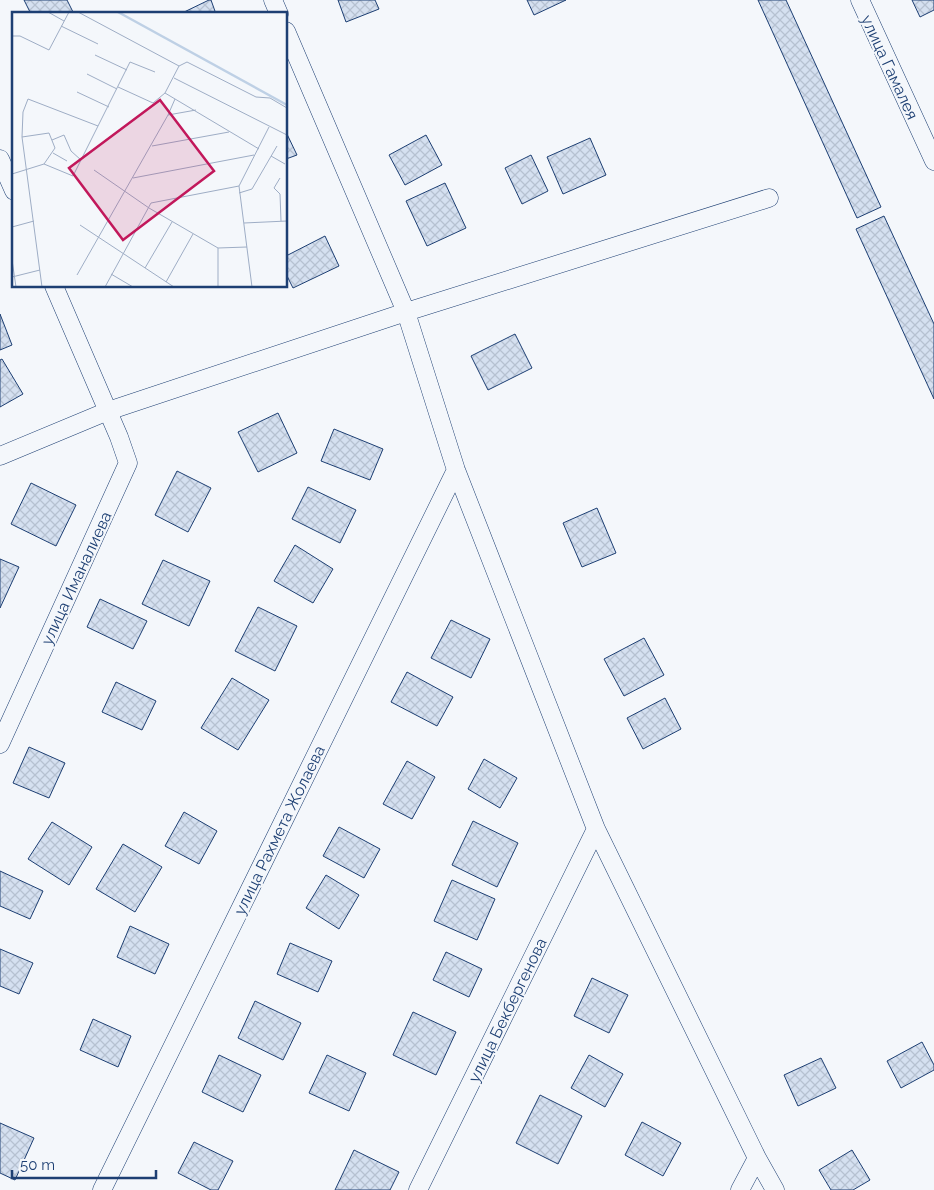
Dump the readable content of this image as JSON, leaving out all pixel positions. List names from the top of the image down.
{
  "streets": {
    "street": [
      "улица Гамалея",
      "улица Иманалиева",
      "улица Рахмета Жолаева",
      "улица Бекбергенова"
    ]
  },
  "scale_bar": "50 m"
}
